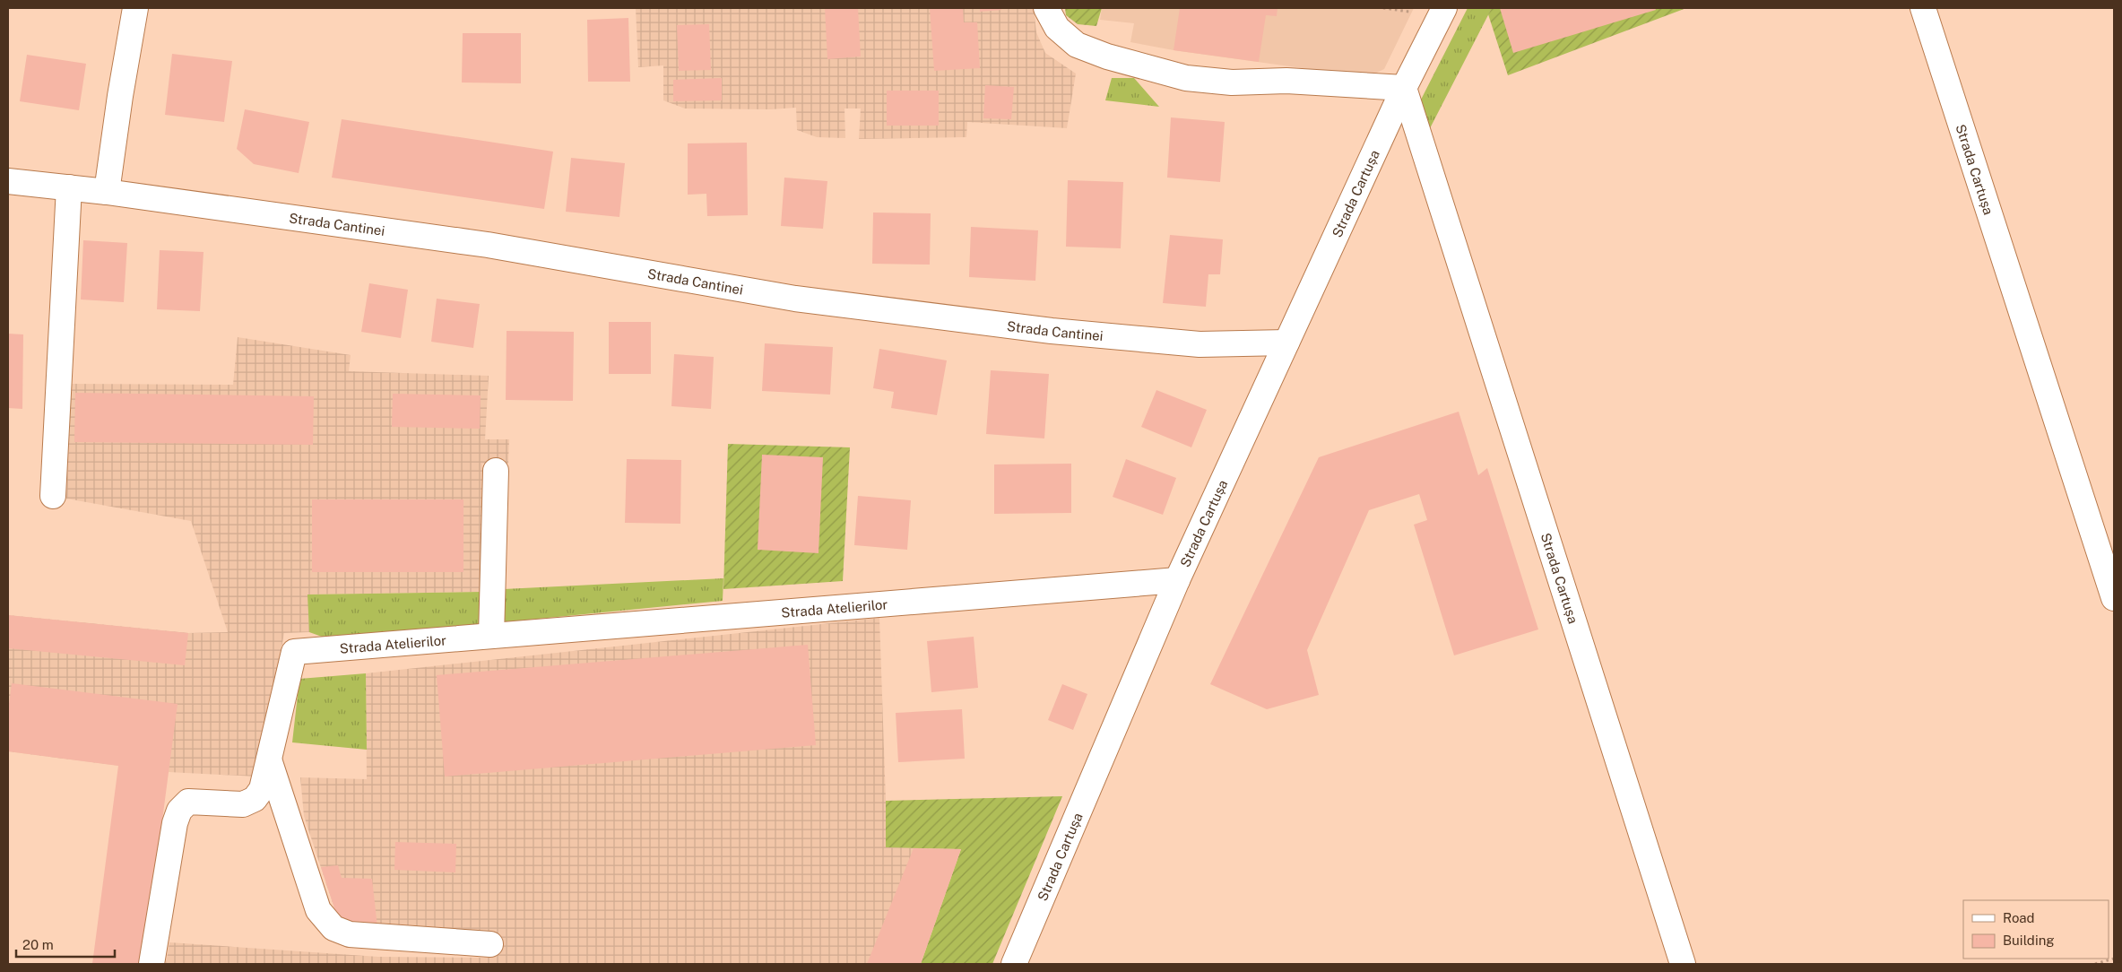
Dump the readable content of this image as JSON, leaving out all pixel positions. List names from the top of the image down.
{
  "streets": {
    "street": ["Strada Cartușa", "Strada Cantinei", "Strada Atelierilor"]
  },
  "crossings": [
    ["Strada Cartușa", "Strada Cantinei"],
    ["Strada Cartușa", "Strada Atelierilor"]
  ],
  "legend": ["Road", "Building"],
  "scale_bar": "20 m"
}
